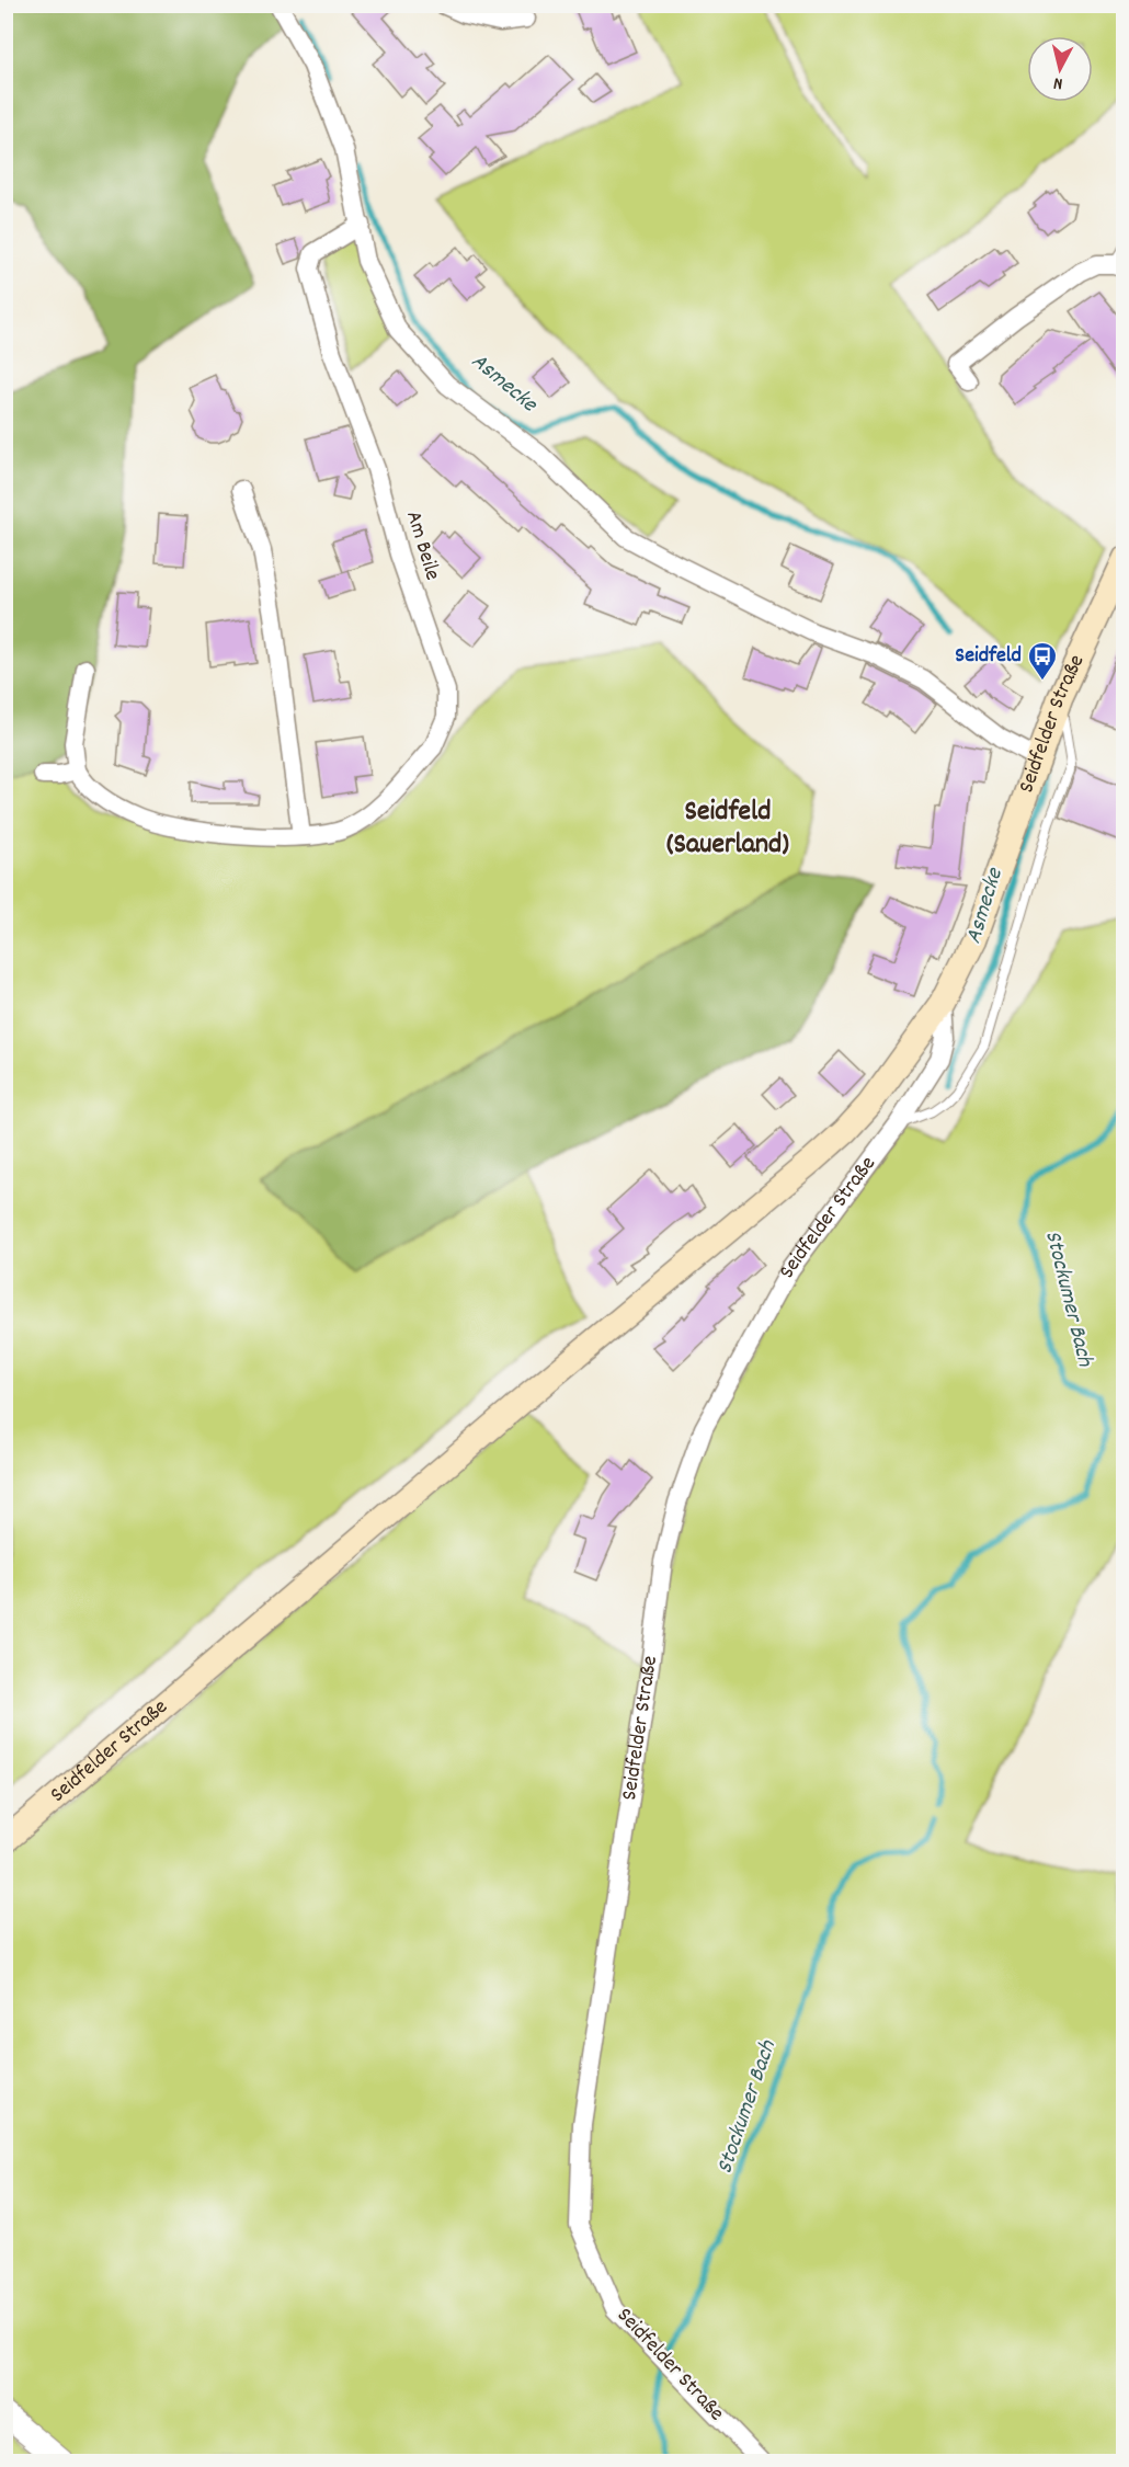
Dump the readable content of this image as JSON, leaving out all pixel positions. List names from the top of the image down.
{
  "streets": {
    "main road": ["Seidfelder Straße"],
    "street": ["Am Beile"]
  },
  "districts": ["Seidfeld (Sauerland)"],
  "water": ["Asmecke", "Stockumer Bach"],
  "places": {
    "bus stop": ["Seidfeld"]
  },
  "north": "bottom"
}
